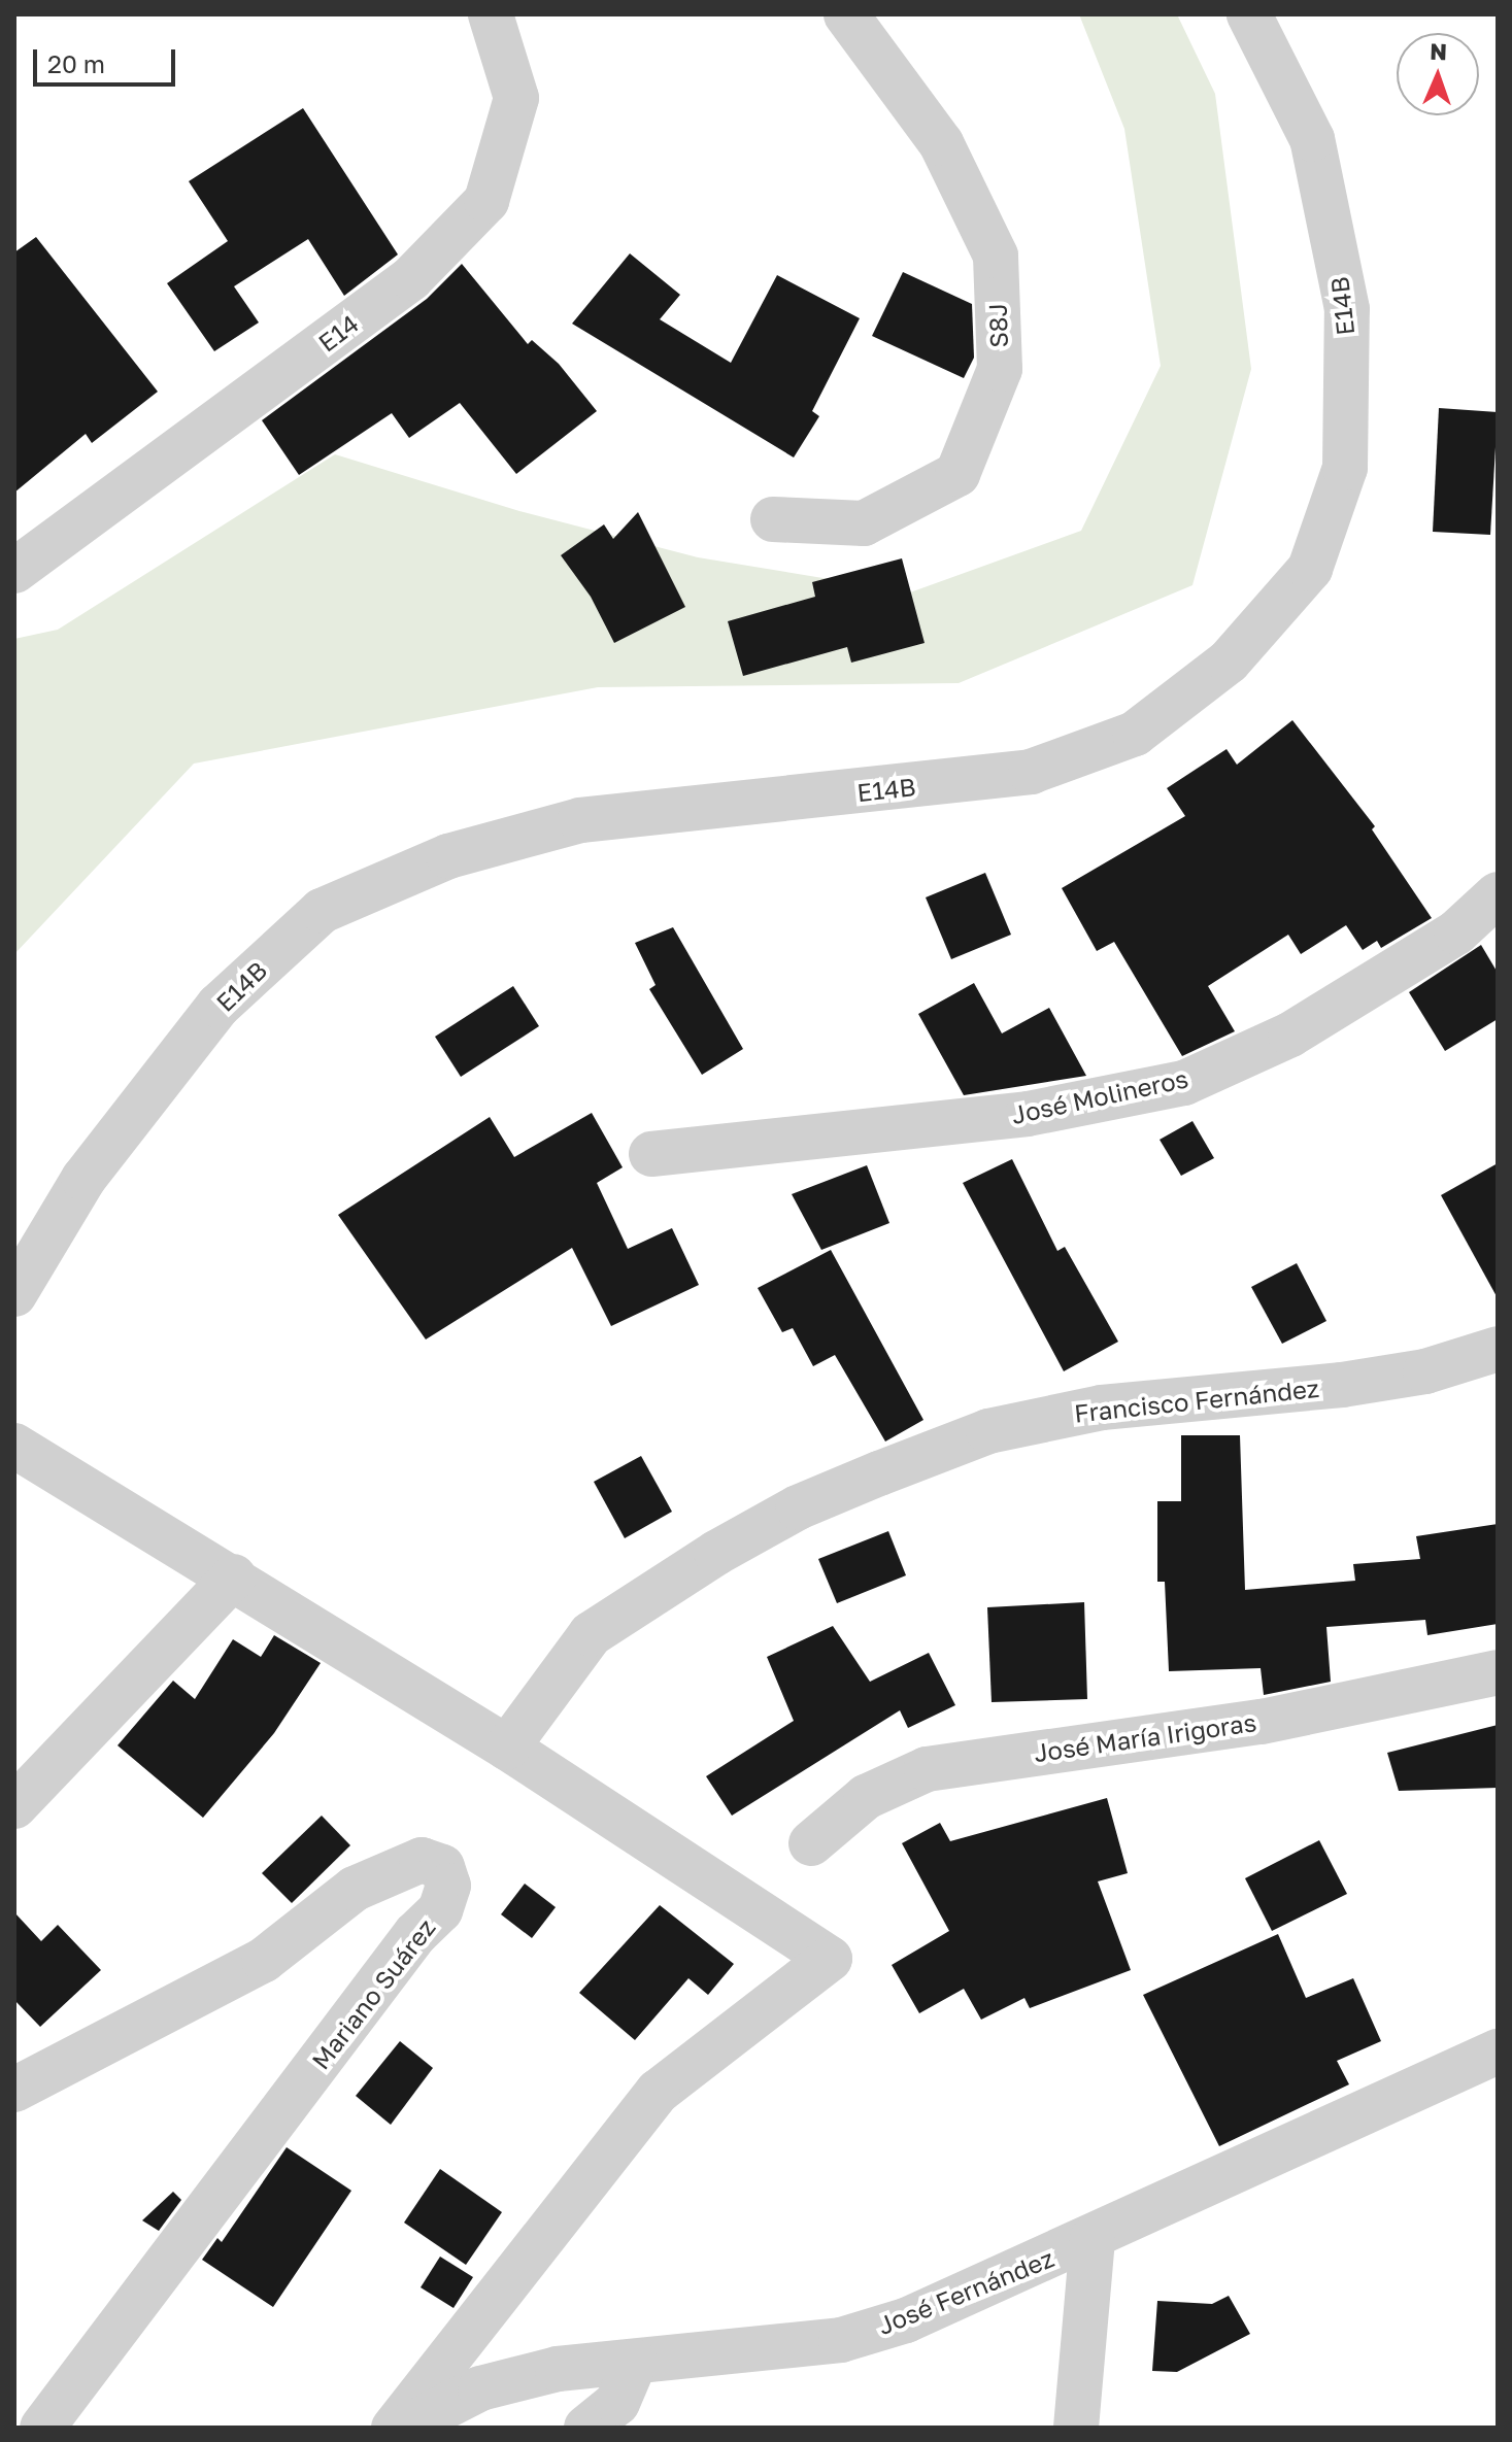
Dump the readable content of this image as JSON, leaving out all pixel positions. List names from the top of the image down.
{
  "streets": {
    "street": [
      "E14B",
      "S8J",
      "E14",
      "José Molineros",
      "Francisco Fernández",
      "José María Irigoras",
      "Mariano Suárez",
      "José Fernández"
    ]
  },
  "scale_bar": "20 m",
  "north": "top"
}
